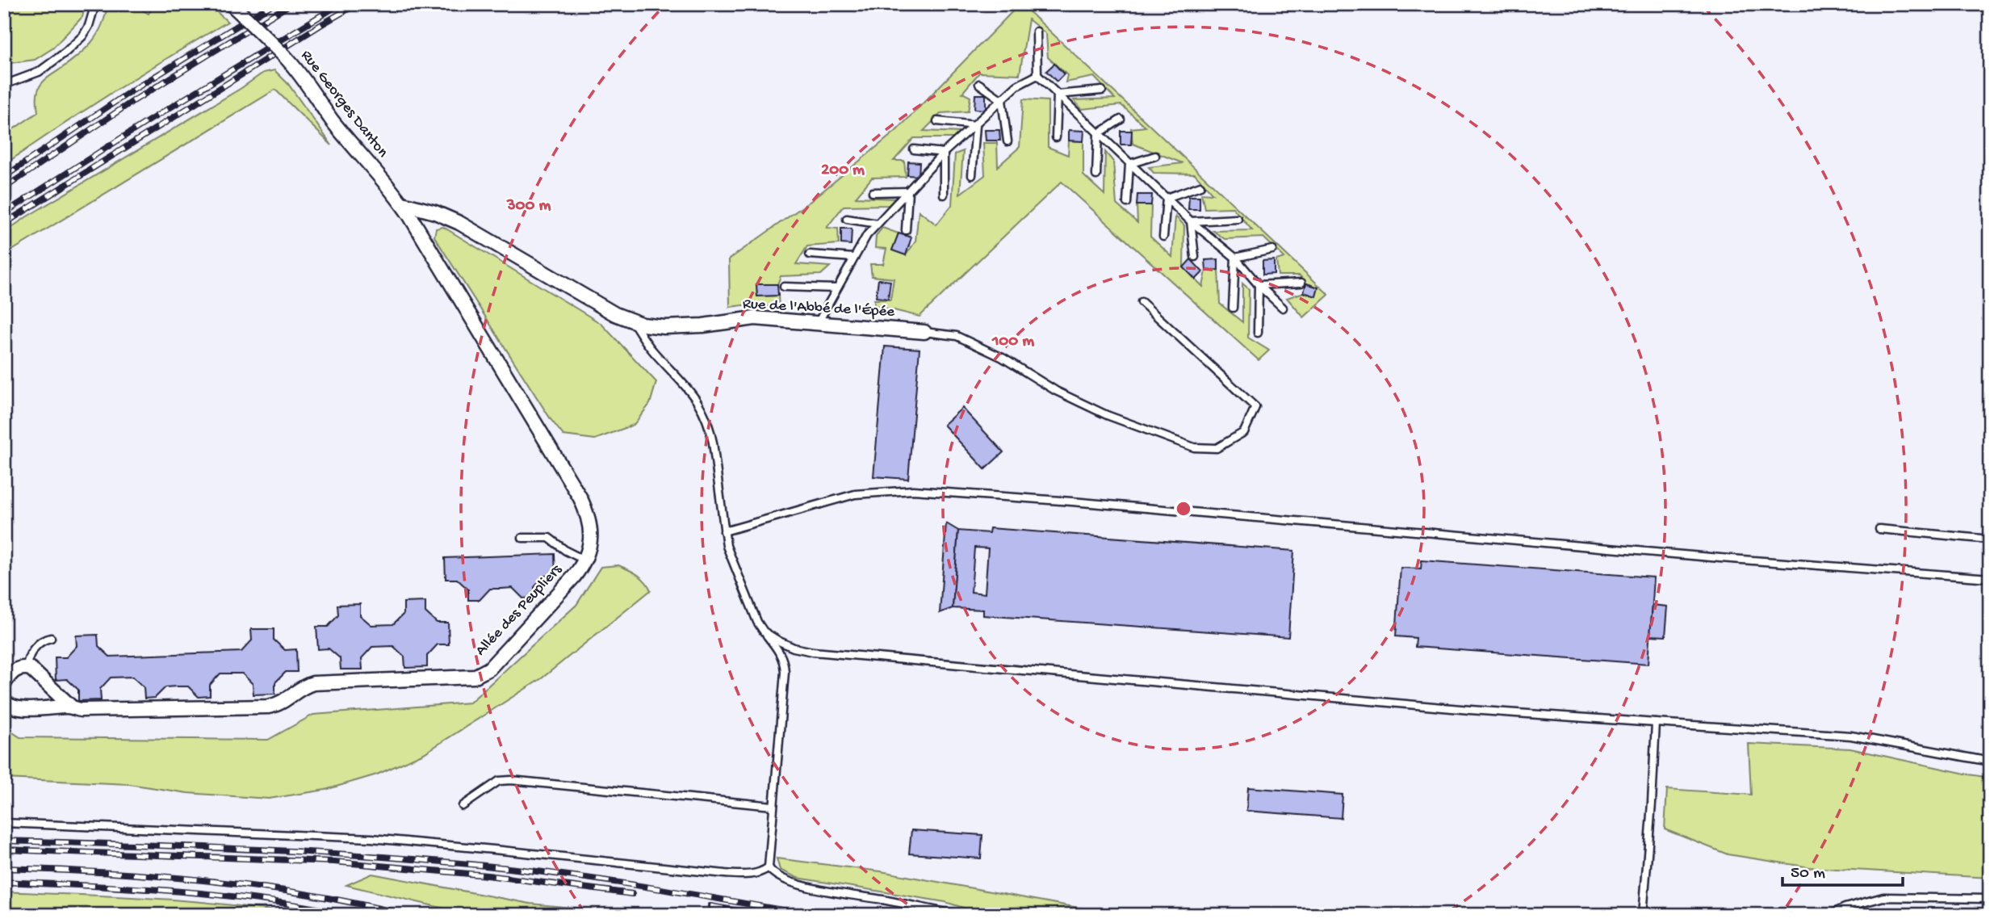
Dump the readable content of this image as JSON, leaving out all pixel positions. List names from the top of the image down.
{
  "streets": {
    "street": ["Rue Georges Danton", "Rue de l'Abbé de l'Épée", "Allée des Peupliers"]
  },
  "crossings": [
    ["Rue Georges Danton", "Rue de l'Abbé de l'Épée"],
    ["Rue Georges Danton", "Allée des Peupliers"],
    ["Rue de l'Abbé de l'Épée", "Allée des Peupliers"]
  ],
  "scale_bar": "50 m",
  "rings": ["200 m", "300 m", "100 m"]
}
